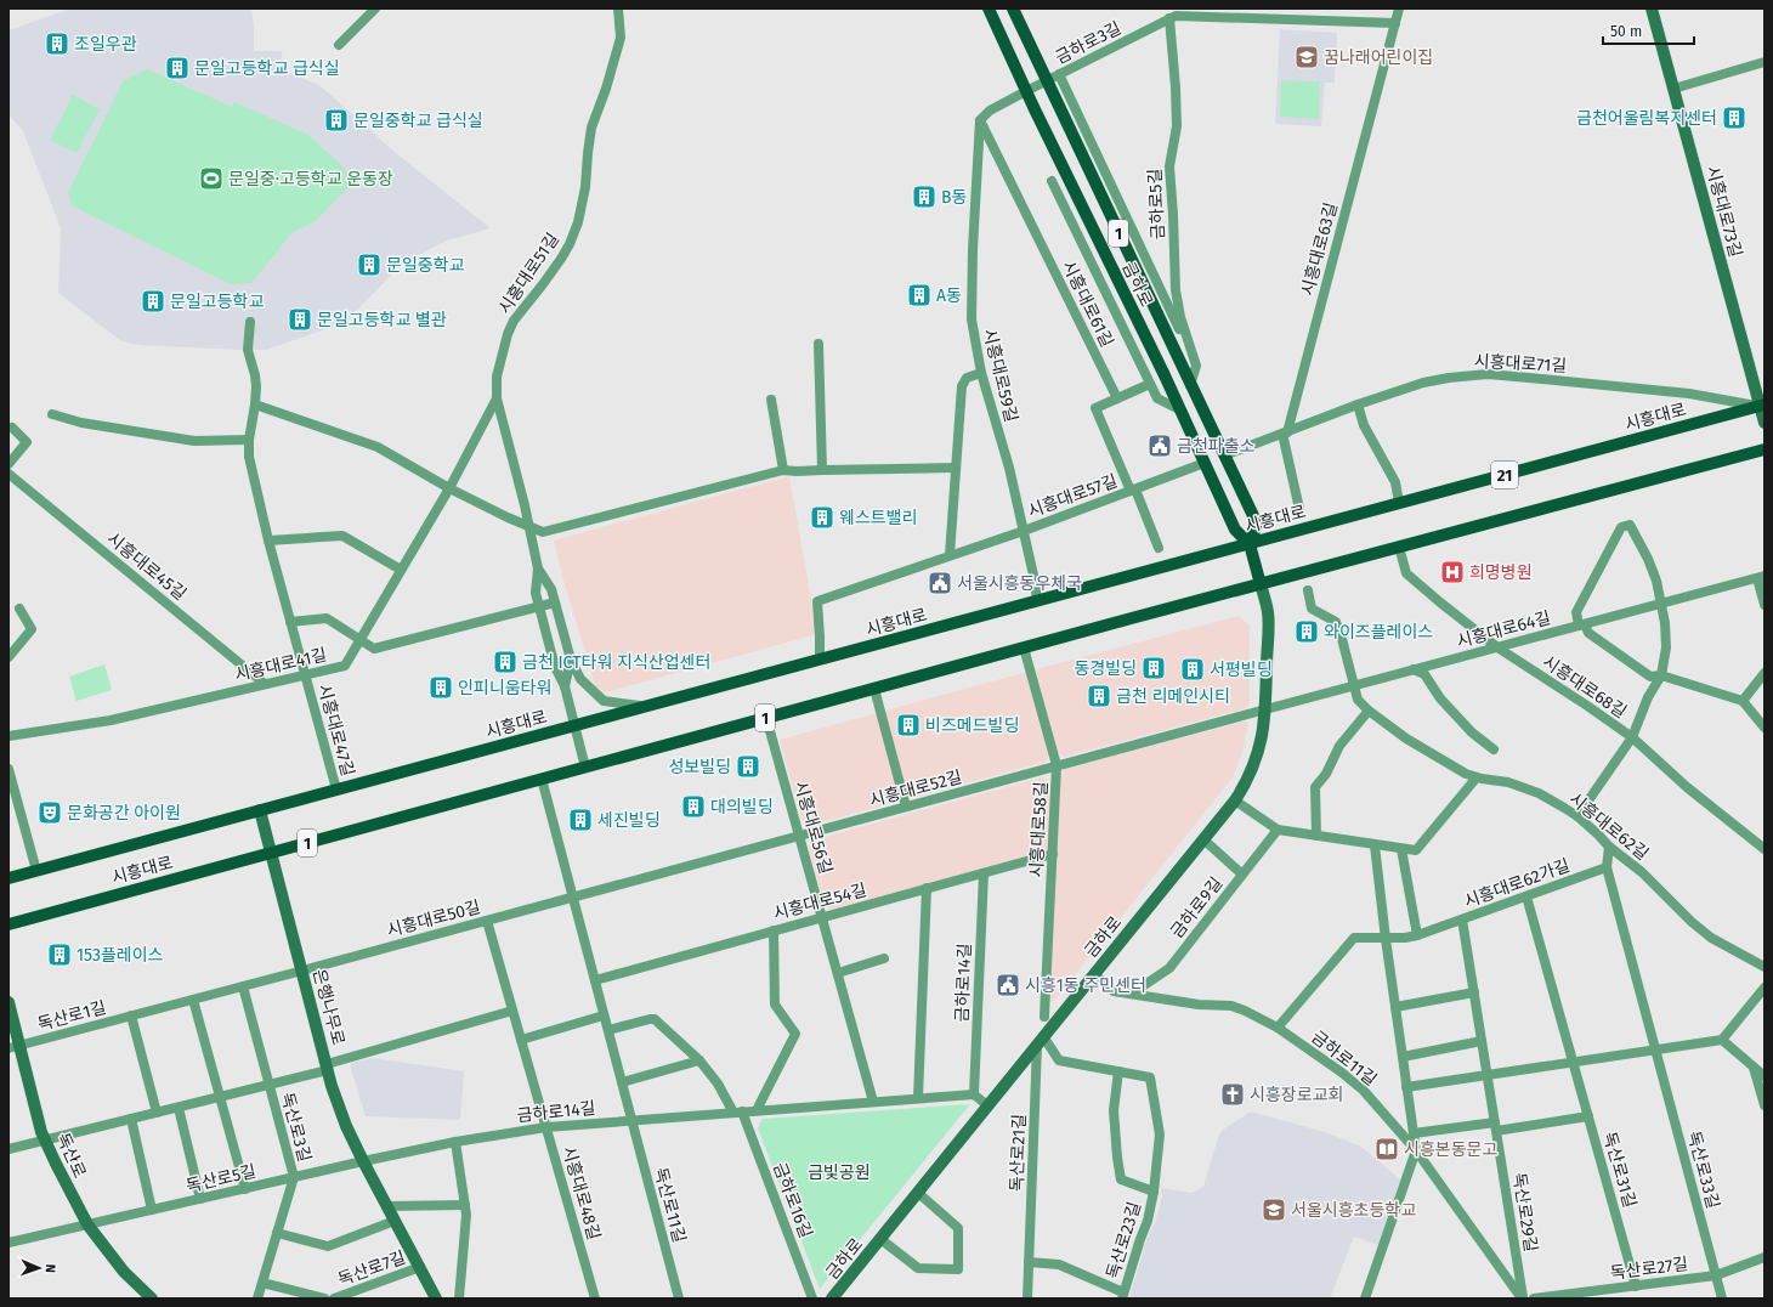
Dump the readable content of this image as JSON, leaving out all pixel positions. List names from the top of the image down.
{
  "streets": {
    "main road": [
      "시흥대로73길",
      "1",
      "금하로",
      "시흥대로",
      "21",
      "은행나무로",
      "독산로"
    ],
    "street": [
      "금하로3길",
      "금하로5길",
      "시흥대로63길",
      "시흥대로51길",
      "시흥대로61길",
      "시흥대로71길",
      "시흥대로59길",
      "시흥대로57길",
      "시흥대로45길",
      "시흥대로64길",
      "시흥대로41길",
      "시흥대로68길",
      "시흥대로47길",
      "시흥대로52길",
      "시흥대로62길",
      "시흥대로56길",
      "시흥대로58길",
      "시흥대로62가길",
      "시흥대로54길",
      "금하로9길",
      "시흥대로50길",
      "금하로14길",
      "독산로1길",
      "금하로11길",
      "독산로3길",
      "독산로21길",
      "독산로31길",
      "독산로33길",
      "독산로5길",
      "시흥대로48길",
      "금하로16길",
      "독산로11길",
      "독산로29길",
      "독산로23길",
      "독산로7길",
      "독산로27길"
    ]
  },
  "crossings": [
    ["금하로3길", "금하로5길"],
    ["금하로3길", "시흥대로63길"],
    ["금하로3길", "금하로"],
    ["금하로5길", "금하로"],
    ["시흥대로73길", "시흥대로71길"],
    ["시흥대로73길", "시흥대로"],
    ["시흥대로63길", "시흥대로71길"],
    ["시흥대로51길", "시흥대로"],
    ["시흥대로51길", "시흥대로41길"],
    ["금하로", "시흥대로"],
    ["금하로", "시흥대로57길"],
    ["금하로", "시흥대로52길"],
    ["금하로", "금하로11길"],
    ["금하로", "독산로21길"],
    ["금하로", "독산로23길"],
    ["시흥대로61길", "시흥대로59길"],
    ["시흥대로71길", "시흥대로"],
    ["시흥대로59길", "시흥대로"],
    ["시흥대로59길", "시흥대로57길"],
    ["시흥대로", "시흥대로57길"],
    ["시흥대로", "시흥대로68길"],
    ["시흥대로", "시흥대로47길"],
    ["시흥대로", "시흥대로56길"],
    ["시흥대로", "시흥대로58길"],
    ["시흥대로", "은행나무로"],
    ["시흥대로45길", "시흥대로41길"],
    ["시흥대로64길", "시흥대로68길"],
    ["시흥대로64길", "시흥대로62길"],
    ["시흥대로41길", "시흥대로47길"],
    ["시흥대로52길", "시흥대로56길"],
    ["시흥대로52길", "시흥대로58길"],
    ["시흥대로52길", "시흥대로50길"],
    ["시흥대로56길", "시흥대로54길"],
    ["시흥대로56길", "금하로14길"],
    ["시흥대로58길", "시흥대로54길"],
    ["시흥대로62가길", "금하로11길"],
    ["시흥대로62가길", "독산로31길"],
    ["시흥대로62가길", "독산로33길"],
    ["시흥대로62가길", "독산로29길"],
    ["시흥대로54길", "금하로14길"],
    ["금하로9길", "금하로11길"],
    ["시흥대로50길", "은행나무로"],
    ["시흥대로50길", "독산로1길"],
    ["시흥대로50길", "시흥대로48길"],
    ["금하로14길", "은행나무로"],
    ["금하로14길", "독산로5길"],
    ["금하로14길", "시흥대로48길"],
    ["금하로14길", "금하로16길"],
    ["금하로14길", "독산로11길"],
    ["은행나무로", "독산로1길"],
    ["은행나무로", "독산로3길"],
    ["은행나무로", "독산로5길"],
    ["은행나무로", "독산로7길"],
    ["독산로1길", "독산로3길"],
    ["독산로1길", "독산로"],
    ["금하로11길", "독산로29길"],
    ["독산로3길", "독산로"],
    ["독산로3길", "독산로5길"],
    ["독산로21길", "독산로23길"],
    ["독산로", "독산로5길"],
    ["독산로31길", "독산로27길"],
    ["독산로33길", "독산로27길"]
  ],
  "parks": ["금빛공원"],
  "places": {
    "building": [
      "조일우관",
      "문일고등학교 급식실",
      "금천어울림복지센터",
      "문일중학교 급식실",
      "B동",
      "문일중학교",
      "A동",
      "문일고등학교",
      "문일고등학교 별관",
      "웨스트밸리",
      "와이즈플레이스",
      "금천 ICT타워 지식산업센터",
      "동경빌딩",
      "서평빌딩",
      "인피니움타워",
      "금천 리메인시티",
      "비즈메드빌딩",
      "성보빌딩",
      "대의빌딩",
      "세진빌딩",
      "153플레이스"
    ],
    "school or university": ["꿈나래어린이집", "서울시흥초등학교"],
    "sports": ["문일중·고등학교 운동장"],
    "public building": ["금천파출소", "서울시흥동우체국", "시흥1동 주민센터"],
    "hospital": ["희명병원"],
    "theatre": ["문화공간 아이원"],
    "church": ["시흥장로교회"],
    "library": ["시흥본동문고"]
  },
  "scale_bar": "50 m",
  "north": "right"
}
